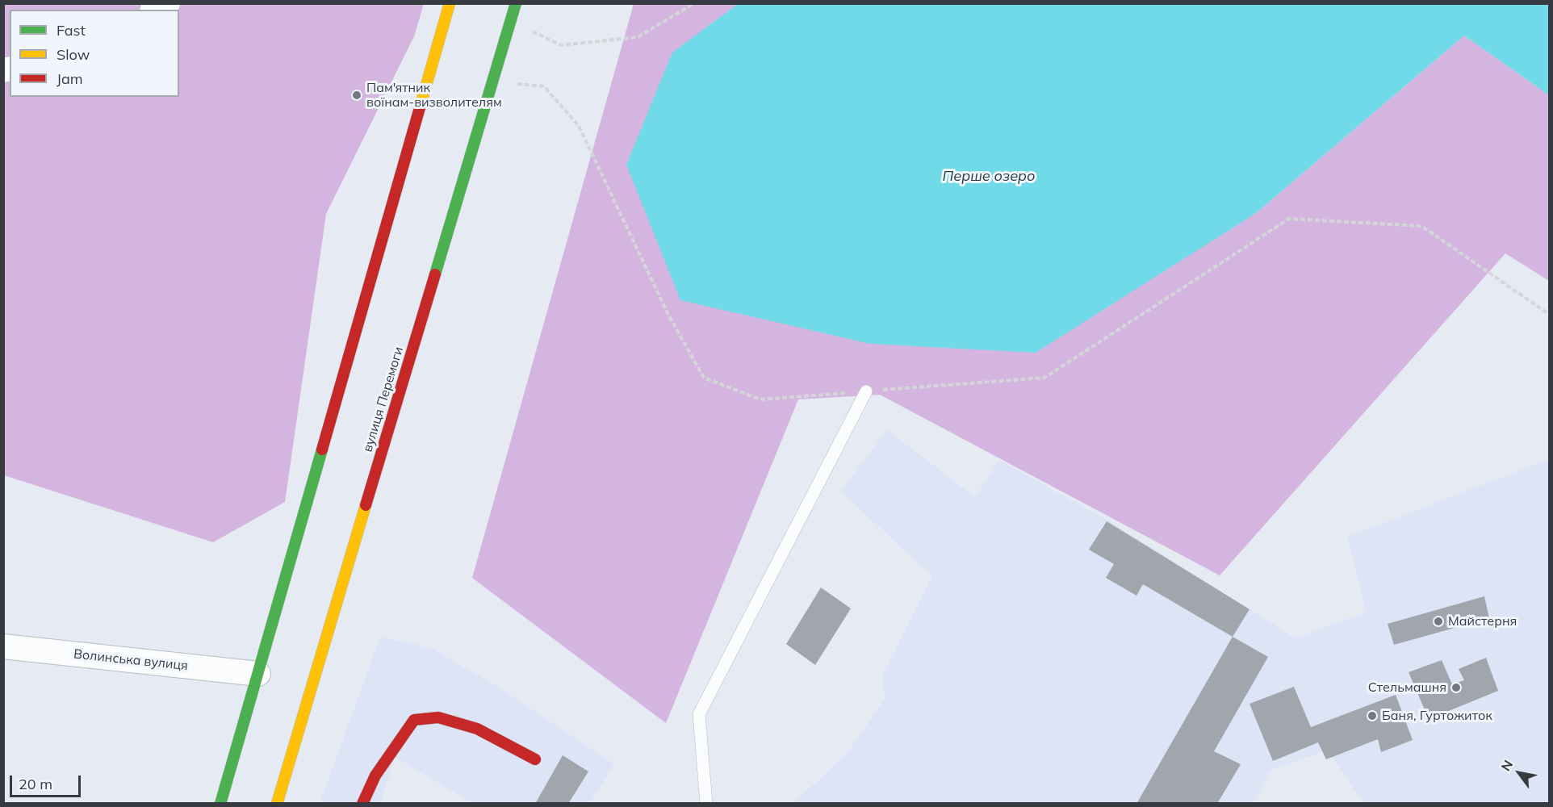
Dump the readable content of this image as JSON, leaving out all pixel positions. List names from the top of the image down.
{
  "streets": {
    "street": ["вулиця Перемоги", "Волинська вулиця"]
  },
  "water": ["Перше озеро"],
  "places": [
    "Пам'ятник воїнам-визволителям",
    "Майстерня",
    "Стельмашня",
    "Баня, Гуртожиток"
  ],
  "legend": ["Fast", "Slow", "Jam"],
  "scale_bar": "20 m",
  "north": "top left"
}
